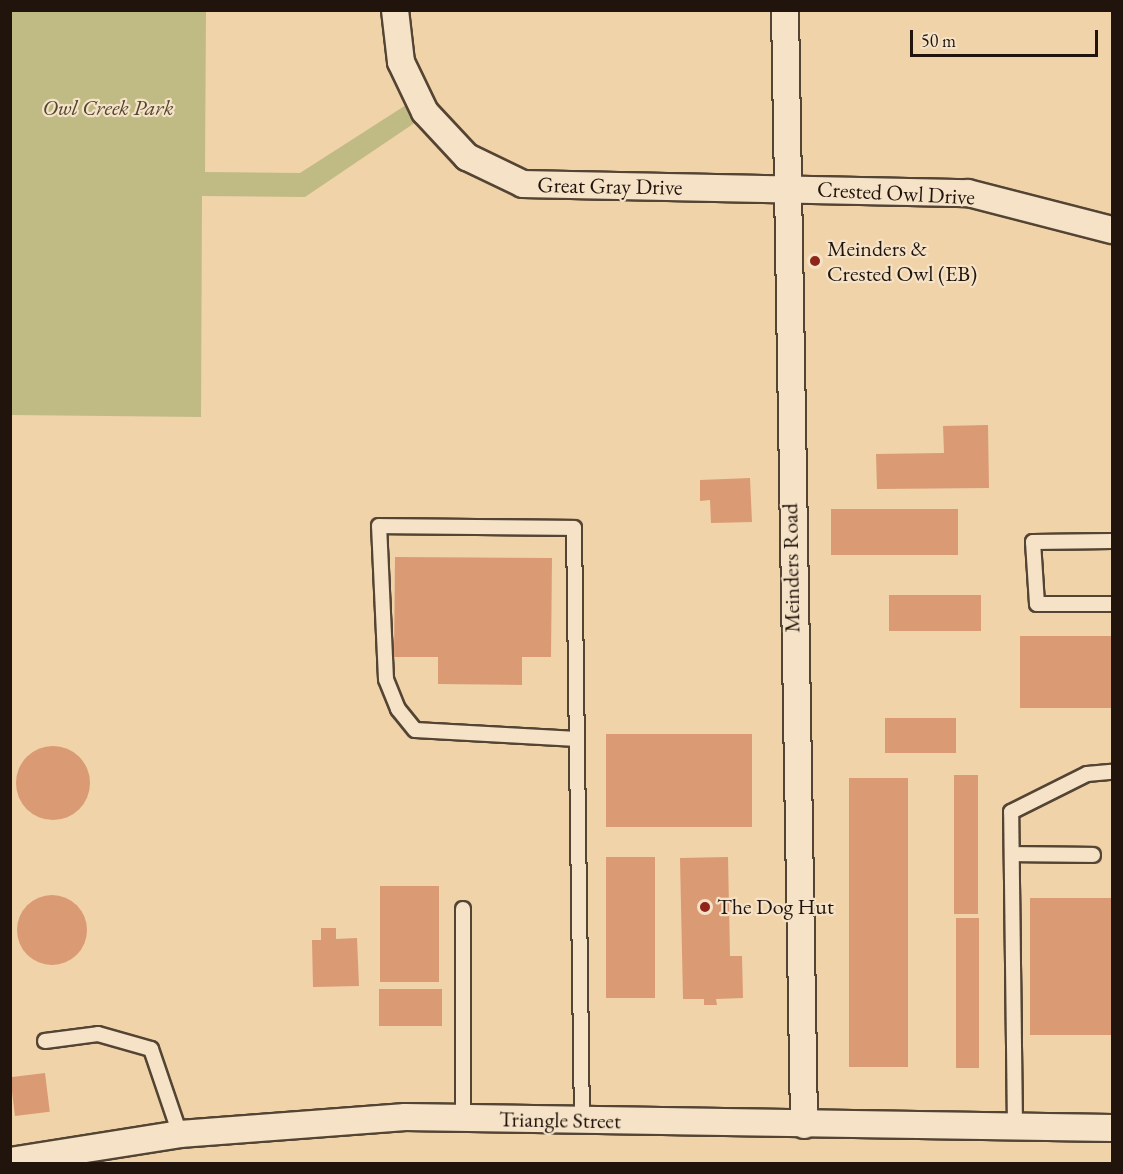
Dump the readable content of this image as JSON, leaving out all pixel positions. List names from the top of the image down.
{
  "streets": {
    "street": [
      "Great Gray Drive",
      "Crested Owl Drive",
      "Meinders Road",
      "Triangle Street"
    ]
  },
  "crossings": [
    ["Great Gray Drive", "Crested Owl Drive"],
    ["Great Gray Drive", "Meinders Road"],
    ["Crested Owl Drive", "Meinders Road"],
    ["Meinders Road", "Triangle Street"]
  ],
  "parks": ["Owl Creek Park"],
  "places": ["Meinders & Crested Owl (EB)", "The Dog Hut"],
  "scale_bar": "50 m"
}
